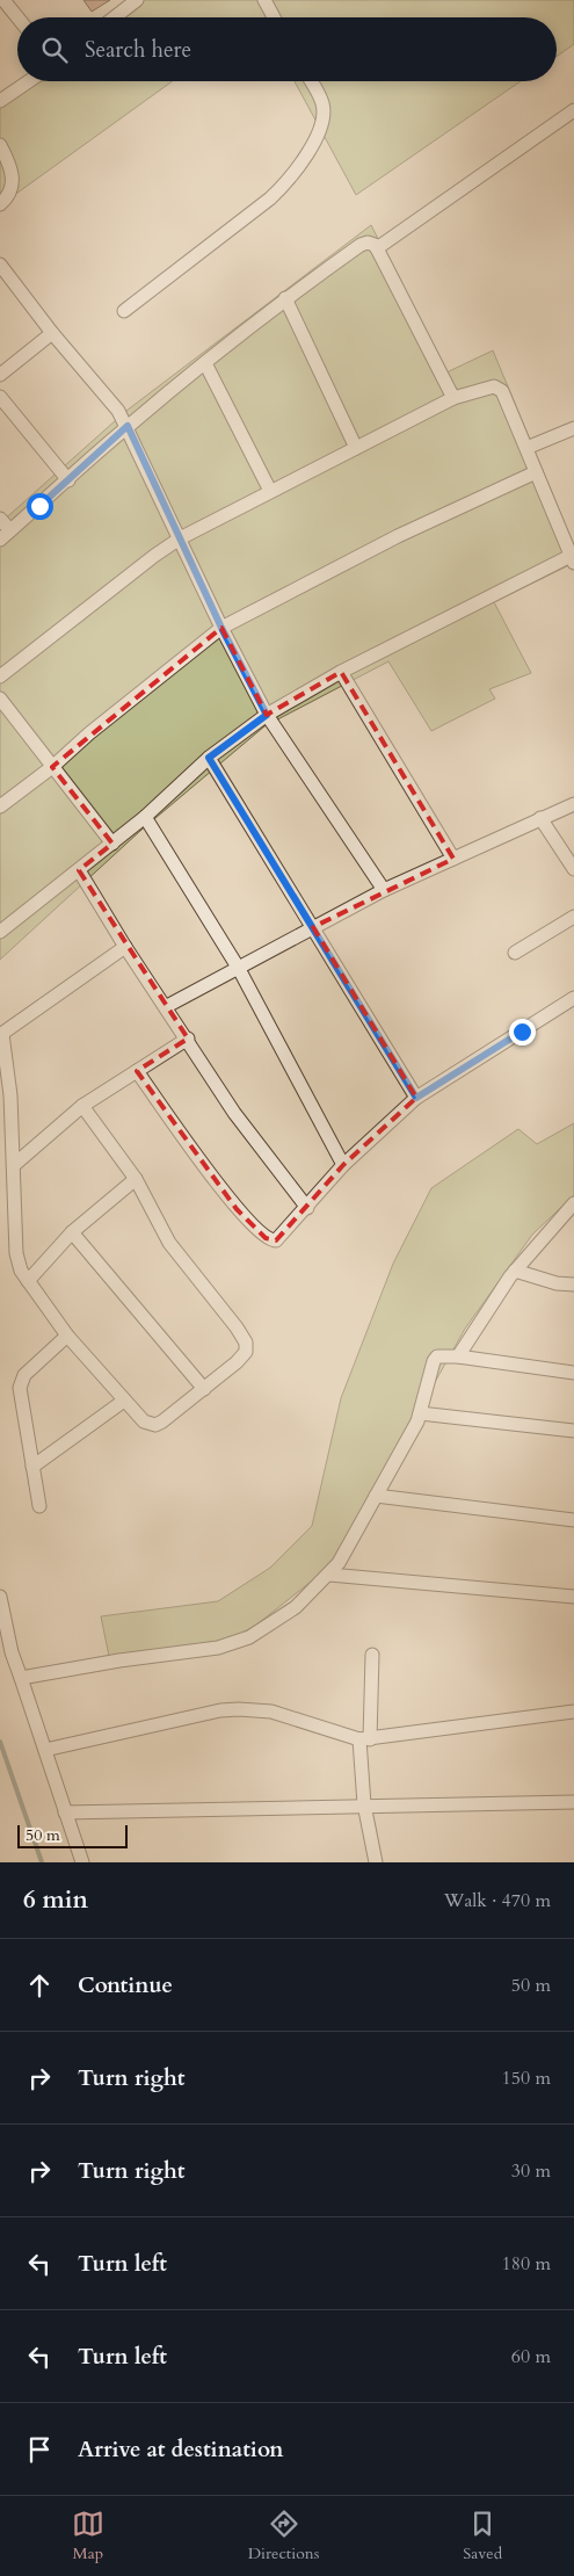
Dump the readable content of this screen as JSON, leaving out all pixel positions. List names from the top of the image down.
{
  "scale_bar": "50 m",
  "page": {
    "search": "Search here",
    "scale": "50 m",
    "heading": ["6 min", "Walk · 470 m"],
    "list": [
      ["Continue", "50 m"],
      ["Turn right", "150 m"],
      ["Turn right", "30 m"],
      ["Turn left", "180 m"],
      ["Turn left", "60 m"],
      "Arrive at destination"
    ],
    "nav": ["Map", "Directions", "Saved"]
  }
}
